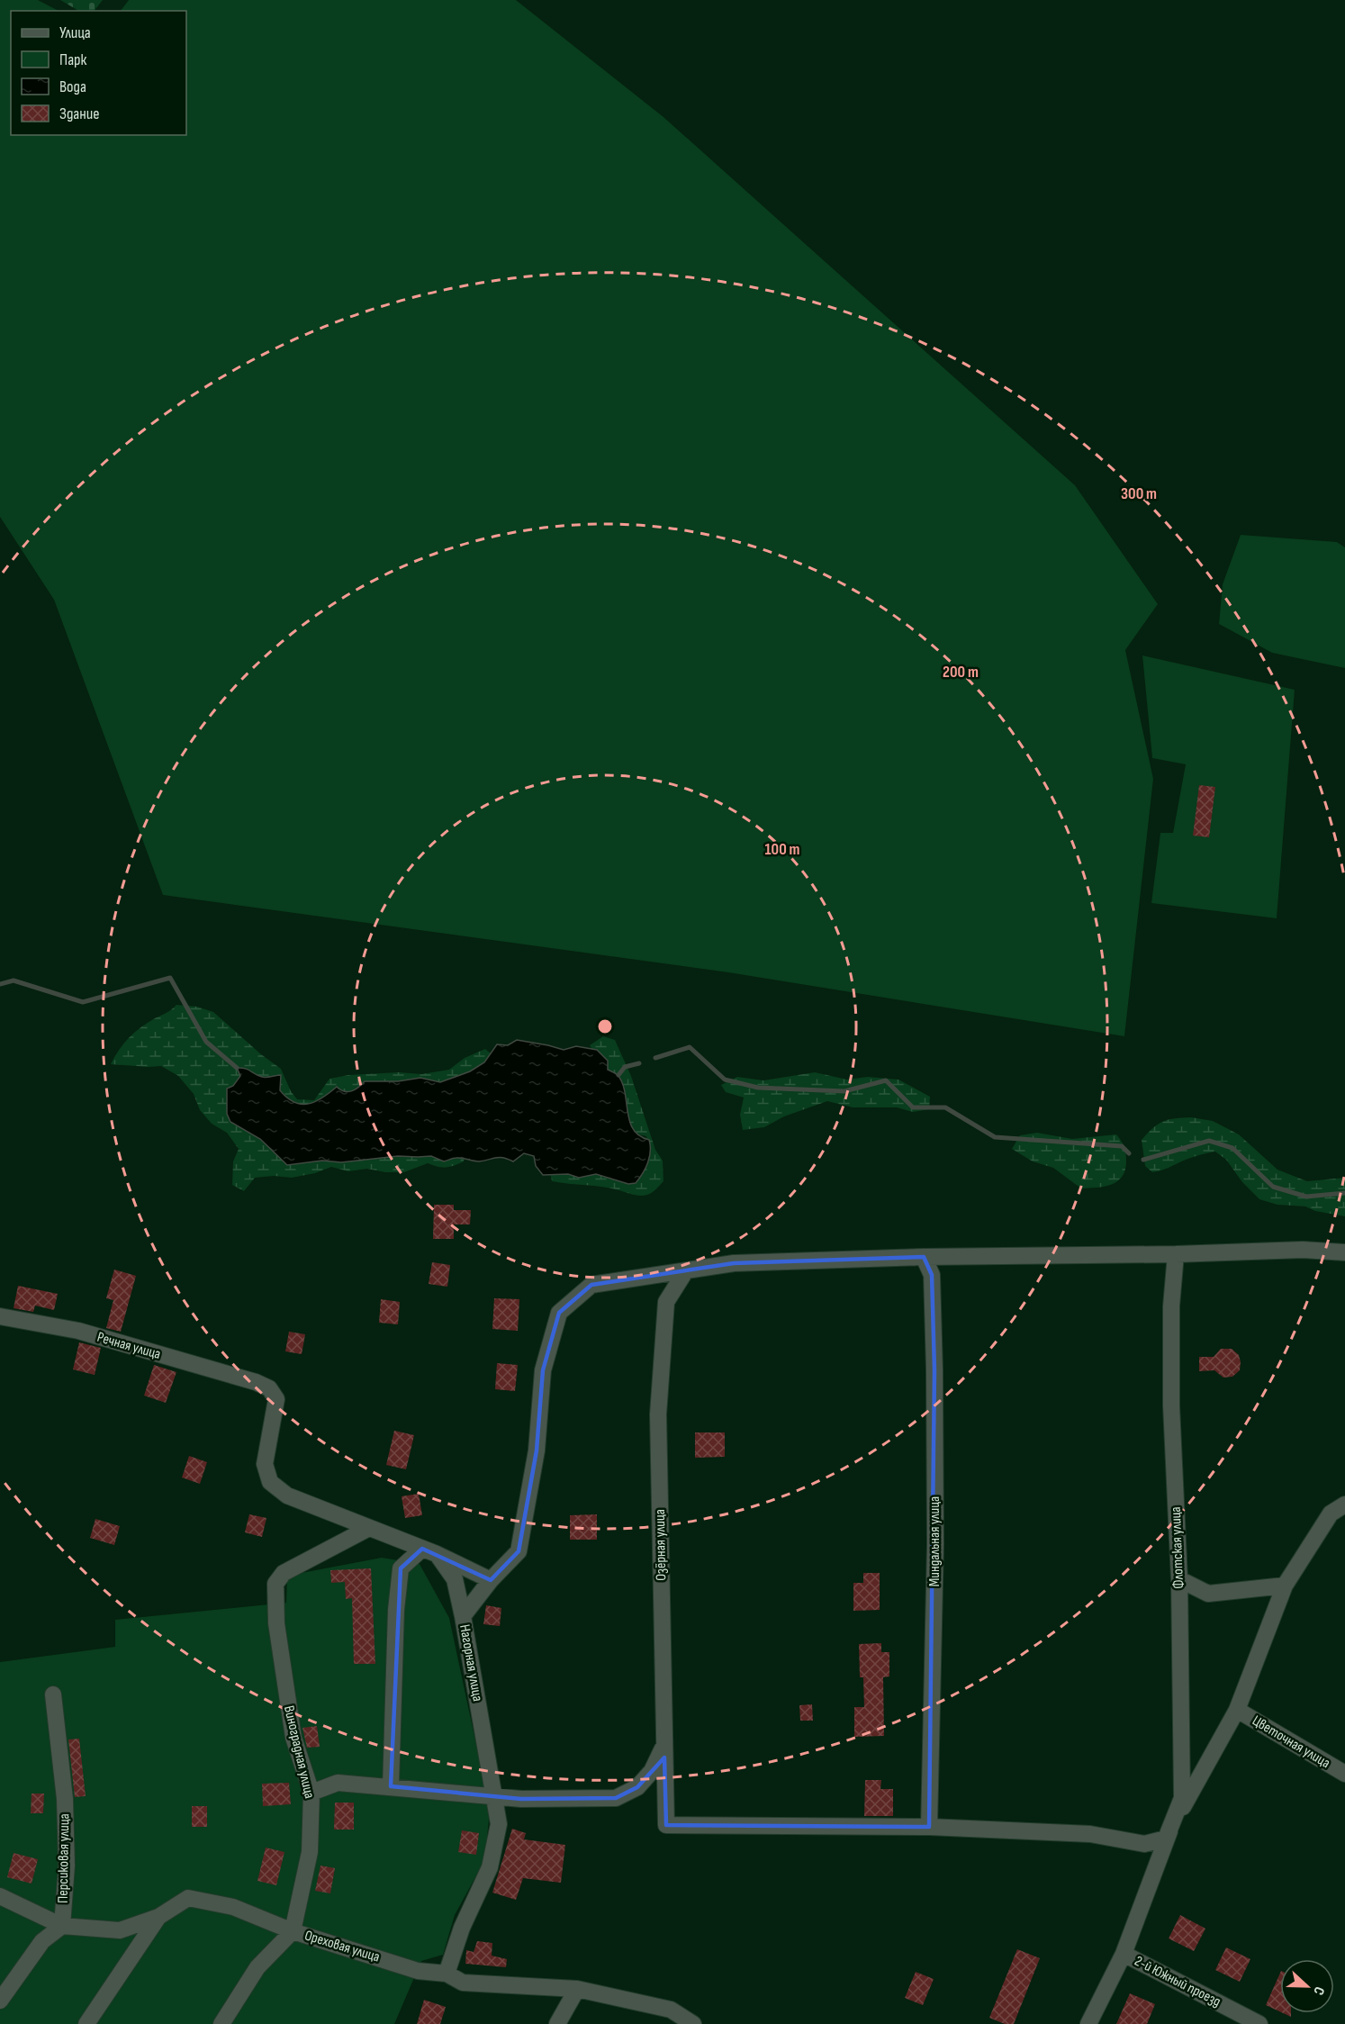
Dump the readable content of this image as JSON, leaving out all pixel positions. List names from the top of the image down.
{
  "streets": {
    "street": [
      "Речная улица",
      "Миндальная улица",
      "Озёрная улица",
      "Флотская улица",
      "Нагорная улица",
      "Цветочная улица",
      "Виноградная улица",
      "Персиковая улица",
      "Ореховая улица",
      "2-й Южный проезд"
    ]
  },
  "crossings": [
    ["Речная улица", "Виноградная улица"],
    ["Миндальная улица", "Озёрная улица"],
    ["Озёрная улица", "Нагорная улица"],
    ["Нагорная улица", "Ореховая улица"],
    ["Виноградная улица", "Ореховая улица"],
    ["Персиковая улица", "Ореховая улица"]
  ],
  "legend": [
    "Улица",
    "Парк",
    "Вода",
    "Здание"
  ],
  "north": "right",
  "rings": ["300 m", "200 m", "100 m"]
}
